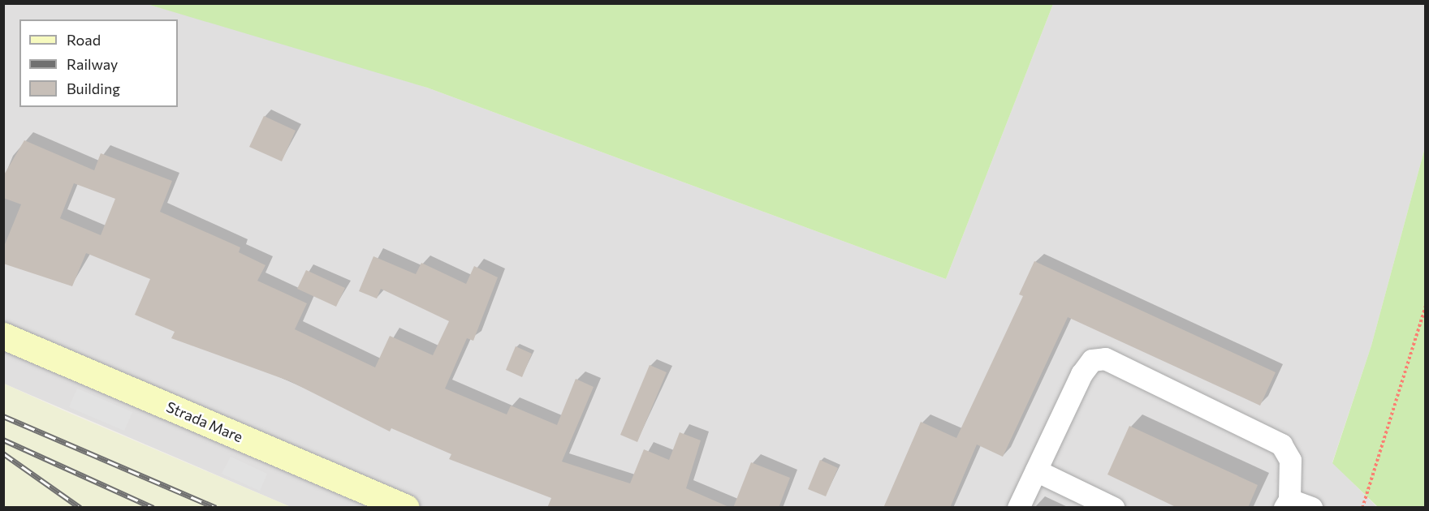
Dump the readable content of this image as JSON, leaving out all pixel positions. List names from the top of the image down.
{
  "streets": {
    "main road": ["Strada Mare"]
  },
  "legend": ["Road", "Railway", "Building"]
}
